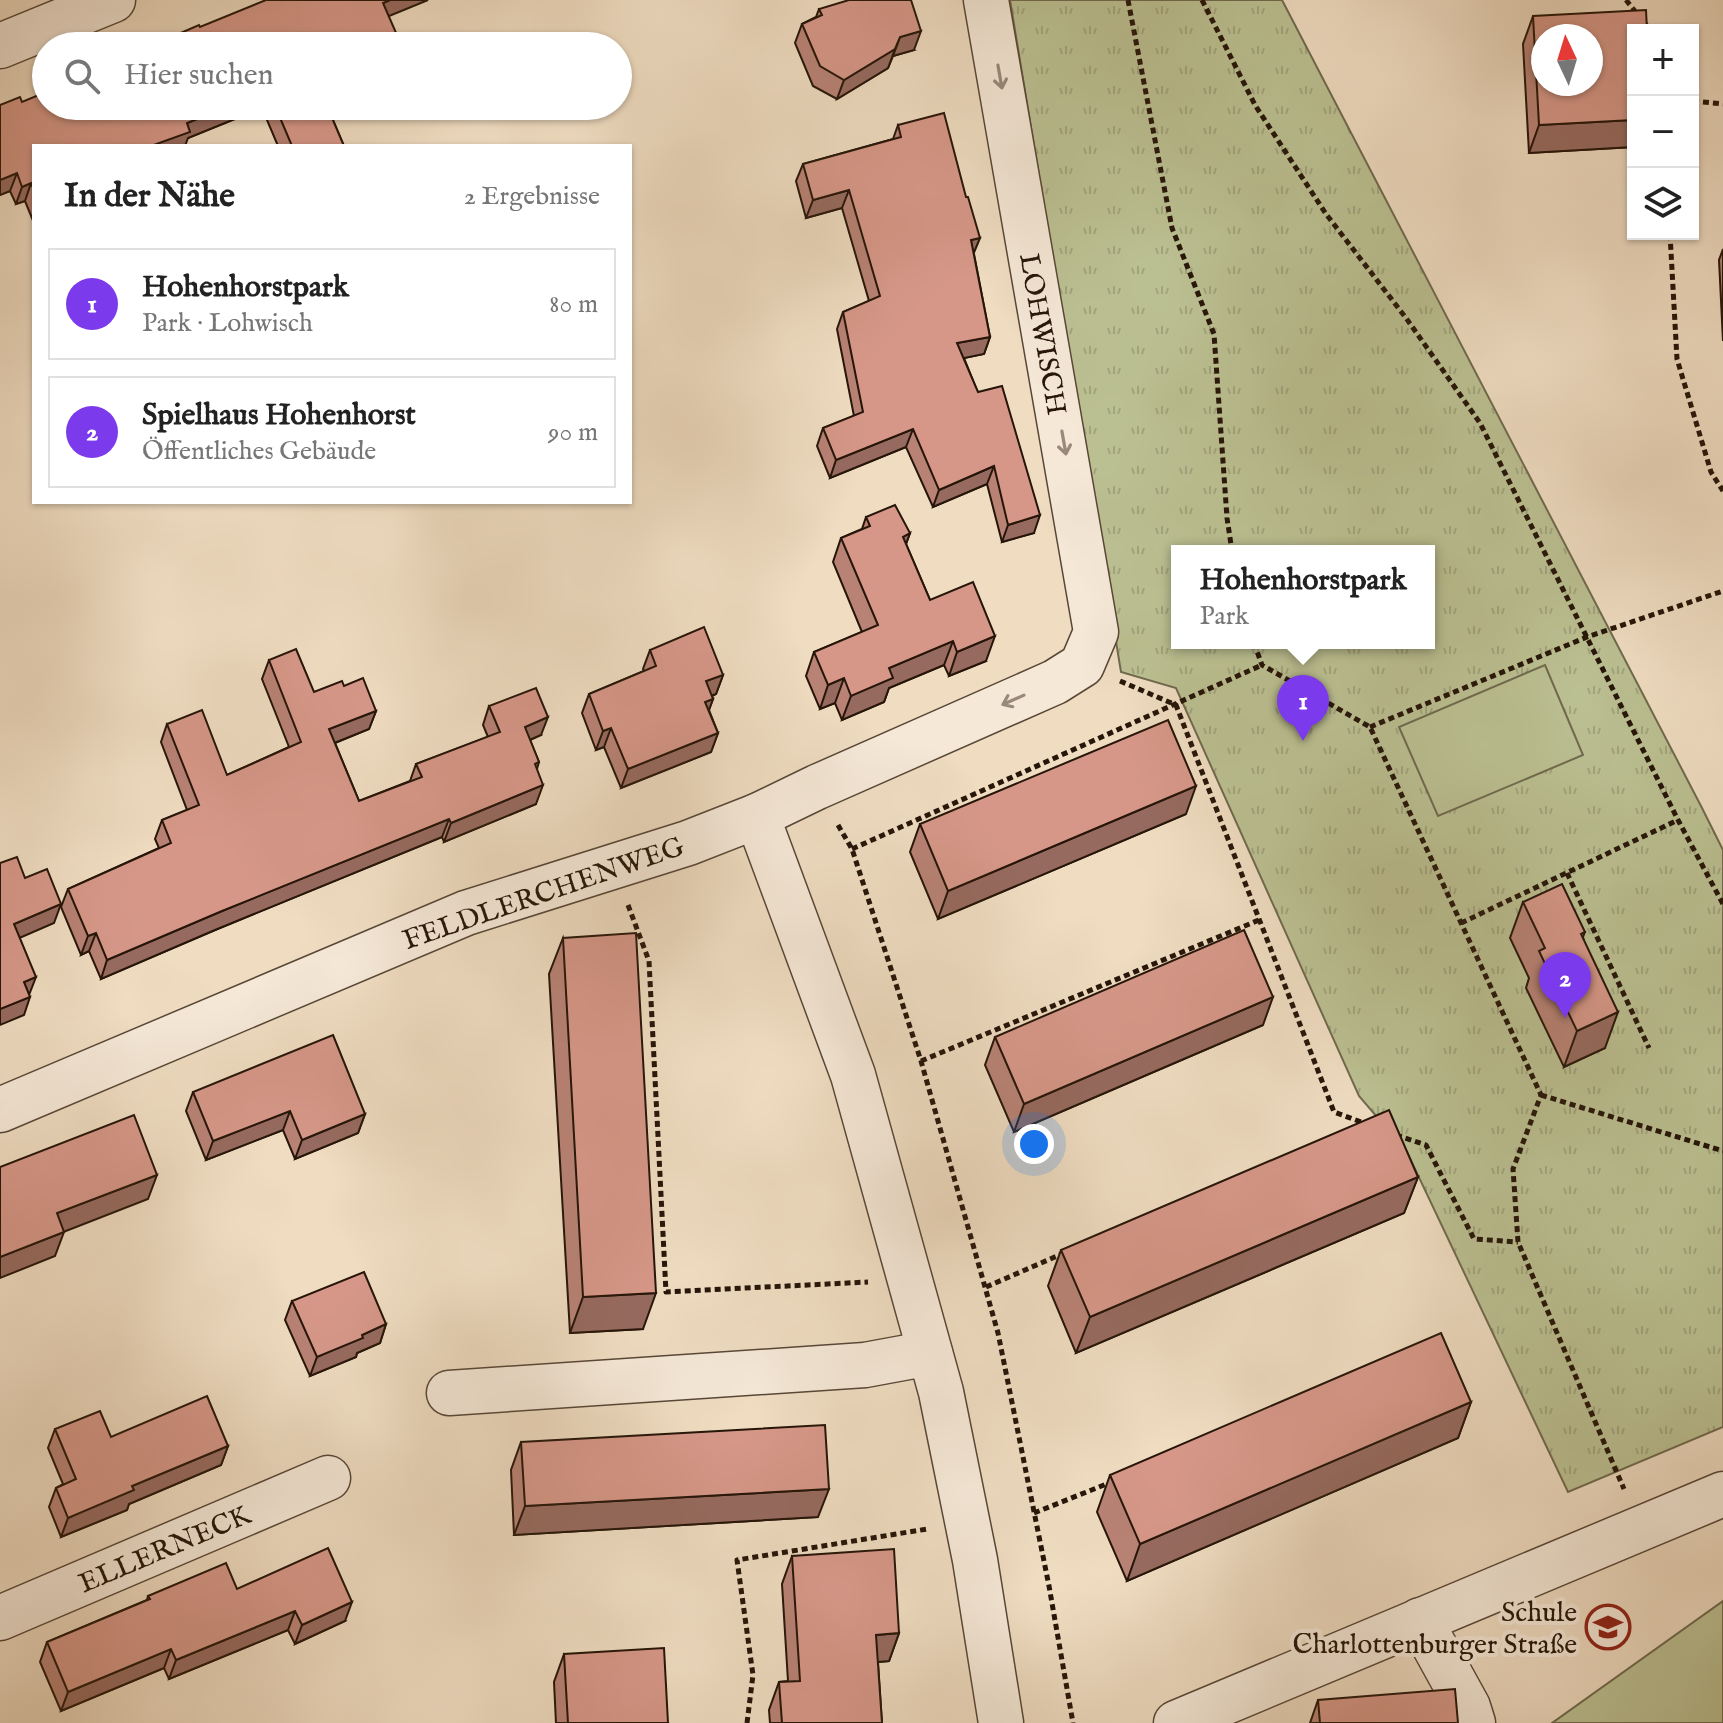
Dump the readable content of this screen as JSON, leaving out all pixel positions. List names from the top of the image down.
{
  "streets": {
    "street": ["LOHWISCH", "FELDLERCHENWEG", "ELLERNECK"]
  },
  "crossings": [
    ["LOHWISCH", "FELDLERCHENWEG"]
  ],
  "one_way": ["LOHWISCH"],
  "places": {
    "school or university": ["Schule Charlottenburger Straße"]
  },
  "north": "top",
  "page": {
    "map_buttons": ["+", "−"],
    "search": "Hier suchen",
    "heading": ["In der Nähe", "2 Ergebnisse"],
    "list": [
      {
        "mark": "1",
        "name": "Hohenhorstpark",
        "note": "Park · Lohwisch",
        "value": "80 m"
      },
      {
        "mark": "2",
        "name": "Spielhaus Hohenhorst",
        "note": "Öffentliches Gebäude",
        "value": "90 m"
      }
    ],
    "popup": ["Hohenhorstpark", "Park"],
    "pins": ["1", "2"]
  }
}
